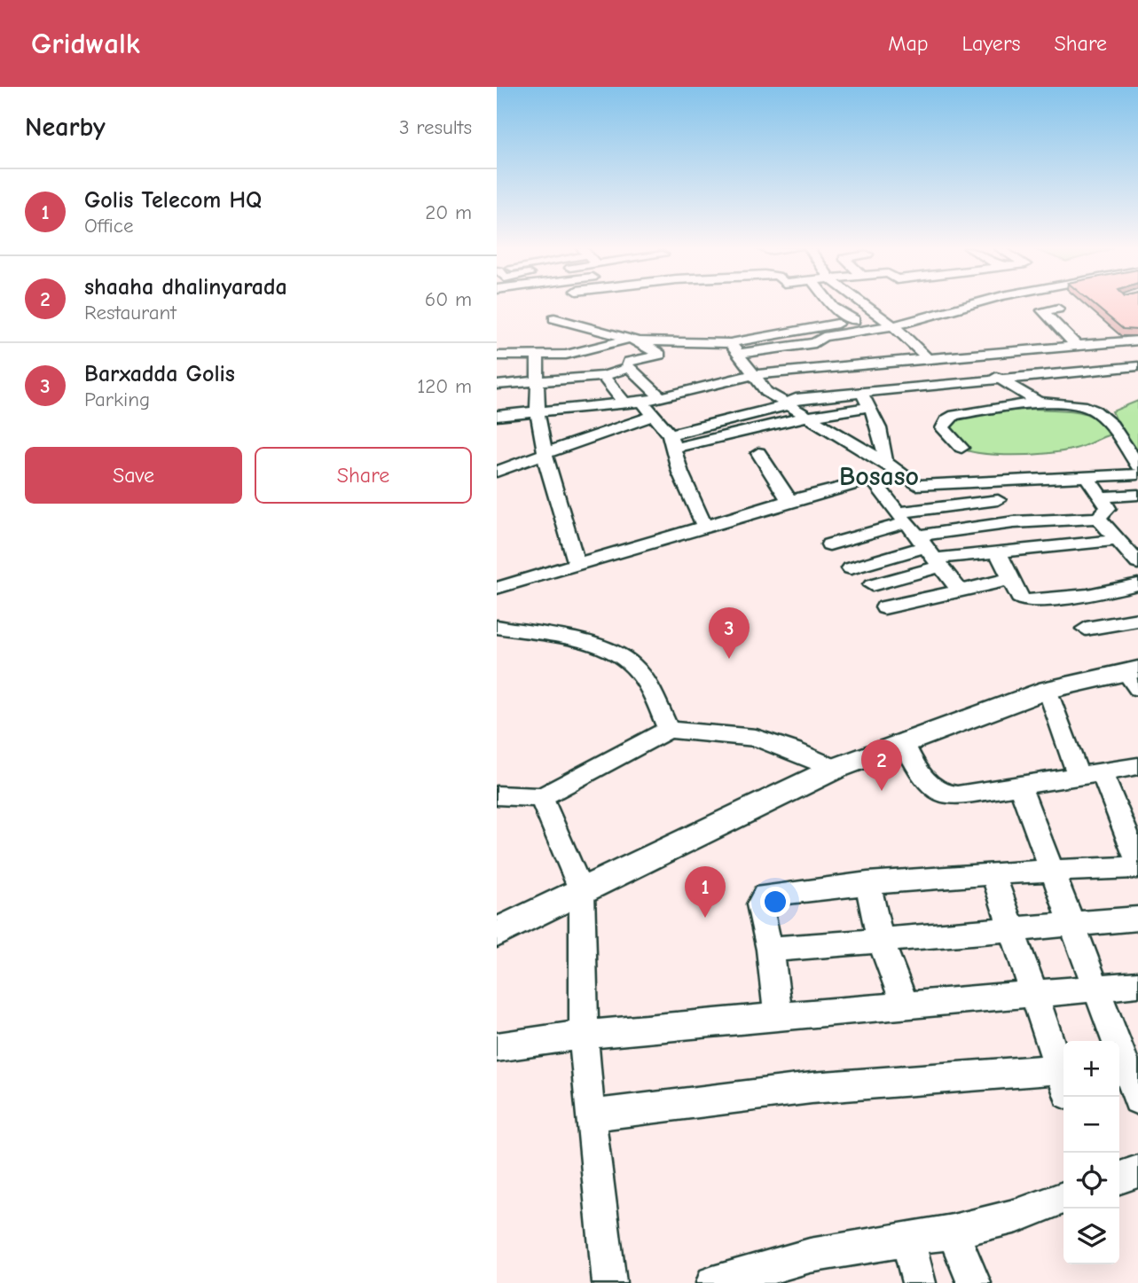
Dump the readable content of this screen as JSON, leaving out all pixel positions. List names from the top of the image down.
{
  "districts": ["Bosaso"],
  "page": {
    "header": "Gridwalk",
    "nav": ["Map", "Layers", "Share"],
    "heading": ["Nearby", "3 results"],
    "list": [
      {
        "mark": "1",
        "name": "Golis Telecom HQ",
        "note": "Office",
        "value": "20 m"
      },
      {
        "mark": "2",
        "name": "shaaha dhalinyarada",
        "note": "Restaurant",
        "value": "60 m"
      },
      {
        "mark": "3",
        "name": "Barxadda Golis",
        "note": "Parking",
        "value": "120 m"
      }
    ],
    "buttons": ["Save", "Share"],
    "pins": ["3", "2", "1"],
    "map_buttons": ["+", "−"]
  }
}
